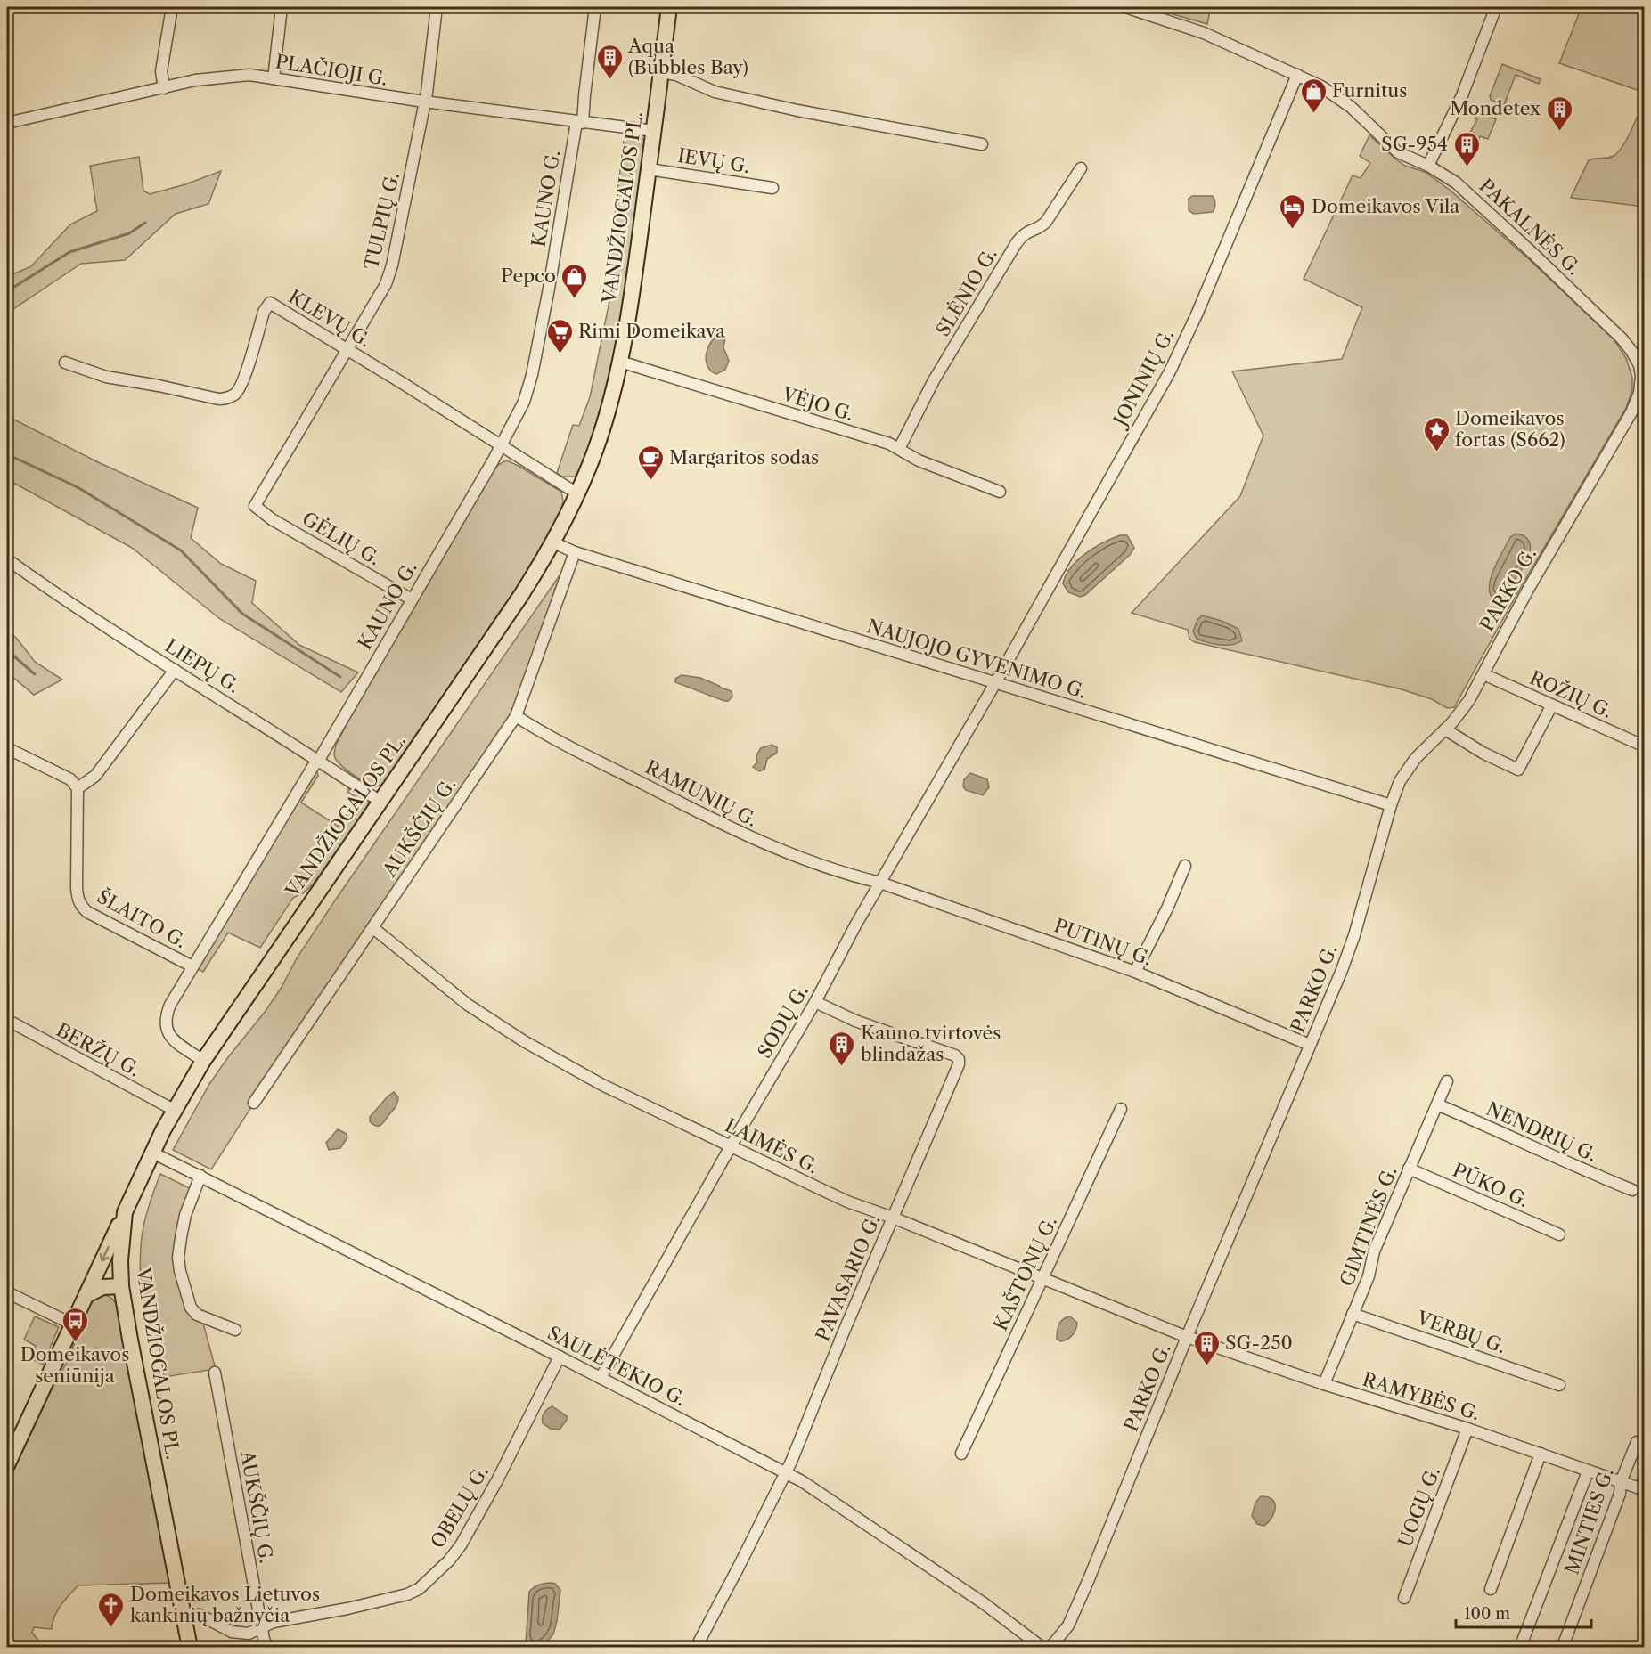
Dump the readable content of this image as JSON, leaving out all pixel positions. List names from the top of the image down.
{
  "streets": {
    "main road": ["VANDŽIOGALOS PL."],
    "street": [
      "PLAČIOJI G.",
      "IEVŲ G.",
      "KAUNO G.",
      "TULPIŲ G.",
      "PAKALNĖS G.",
      "SLĖNIO G.",
      "KLEVŲ G.",
      "JONINIŲ G.",
      "VĖJO G.",
      "GĖLIŲ G.",
      "PARKO G.",
      "NAUJOJO GYVENIMO G.",
      "LIEPŲ G.",
      "ROŽIŲ G.",
      "RAMUNIŲ G.",
      "AUKŠČIŲ G.",
      "ŠLAITO G.",
      "PUTINŲ G.",
      "SODŲ G.",
      "BERŽŲ G.",
      "NENDRIŲ G.",
      "LAIMĖS G.",
      "PŪKO G.",
      "GIMTINĖS G.",
      "KAŠTONŲ G.",
      "PAVASARIO G.",
      "VERBŲ G.",
      "SAULĖTEKIO G.",
      "RAMYBĖS G.",
      "OBELŲ G.",
      "UOGŲ G.",
      "MINTIES G."
    ]
  },
  "crossings": [
    ["PLAČIOJI G.", "KAUNO G."],
    ["PLAČIOJI G.", "VANDŽIOGALOS PL."],
    ["PLAČIOJI G.", "TULPIŲ G."],
    ["IEVŲ G.", "VANDŽIOGALOS PL."],
    ["KAUNO G.", "VANDŽIOGALOS PL."],
    ["KAUNO G.", "KLEVŲ G."],
    ["KAUNO G.", "GĖLIŲ G."],
    ["KAUNO G.", "LIEPŲ G."],
    ["KAUNO G.", "ŠLAITO G."],
    ["VANDŽIOGALOS PL.", "KLEVŲ G."],
    ["VANDŽIOGALOS PL.", "VĖJO G."],
    ["VANDŽIOGALOS PL.", "NAUJOJO GYVENIMO G."],
    ["VANDŽIOGALOS PL.", "LIEPŲ G."],
    ["VANDŽIOGALOS PL.", "BERŽŲ G."],
    ["VANDŽIOGALOS PL.", "SAULĖTEKIO G."],
    ["VANDŽIOGALOS PL.", "OBELŲ G."],
    ["TULPIŲ G.", "KLEVŲ G."],
    ["TULPIŲ G.", "GĖLIŲ G."],
    ["PAKALNĖS G.", "JONINIŲ G."],
    ["PAKALNĖS G.", "PARKO G."],
    ["SLĖNIO G.", "VĖJO G."],
    ["JONINIŲ G.", "NAUJOJO GYVENIMO G."],
    ["JONINIŲ G.", "SODŲ G."],
    ["PARKO G.", "NAUJOJO GYVENIMO G."],
    ["PARKO G.", "ROŽIŲ G."],
    ["PARKO G.", "PUTINŲ G."],
    ["PARKO G.", "LAIMĖS G."],
    ["PARKO G.", "RAMYBĖS G."],
    ["NAUJOJO GYVENIMO G.", "AUKŠČIŲ G."],
    ["NAUJOJO GYVENIMO G.", "SODŲ G."],
    ["RAMUNIŲ G.", "AUKŠČIŲ G."],
    ["RAMUNIŲ G.", "PUTINŲ G."],
    ["RAMUNIŲ G.", "SODŲ G."],
    ["AUKŠČIŲ G.", "LAIMĖS G."],
    ["AUKŠČIŲ G.", "OBELŲ G."],
    ["PUTINŲ G.", "SODŲ G."],
    ["SODŲ G.", "LAIMĖS G."],
    ["SODŲ G.", "PAVASARIO G."],
    ["SODŲ G.", "SAULĖTEKIO G."],
    ["NENDRIŲ G.", "GIMTINĖS G."],
    ["LAIMĖS G.", "KAŠTONŲ G."],
    ["LAIMĖS G.", "PAVASARIO G."],
    ["LAIMĖS G.", "RAMYBĖS G."],
    ["PŪKO G.", "GIMTINĖS G."],
    ["GIMTINĖS G.", "VERBŲ G."],
    ["GIMTINĖS G.", "RAMYBĖS G."],
    ["PAVASARIO G.", "SAULĖTEKIO G."],
    ["SAULĖTEKIO G.", "OBELŲ G."],
    ["RAMYBĖS G.", "UOGŲ G."],
    ["RAMYBĖS G.", "MINTIES G."]
  ],
  "places": {
    "building": [
      "Aqua (Bubbles Bay)",
      "Mondetex",
      "SG-954",
      "Kauno tvirtovės blindažas",
      "SG-250"
    ],
    "shop": ["Furnitus", "Pepco"],
    "hotel": ["Domeikavos Vila"],
    "supermarket": ["Rimi Domeikava"],
    "place": ["Domeikavos fortas (S662)"],
    "cafe": ["Margaritos sodas"],
    "bus stop": ["Domeikavos seniūnija"],
    "church": ["Domeikavos Lietuvos kankinių bažnyčia"]
  },
  "scale_bar": "100 m"
}
